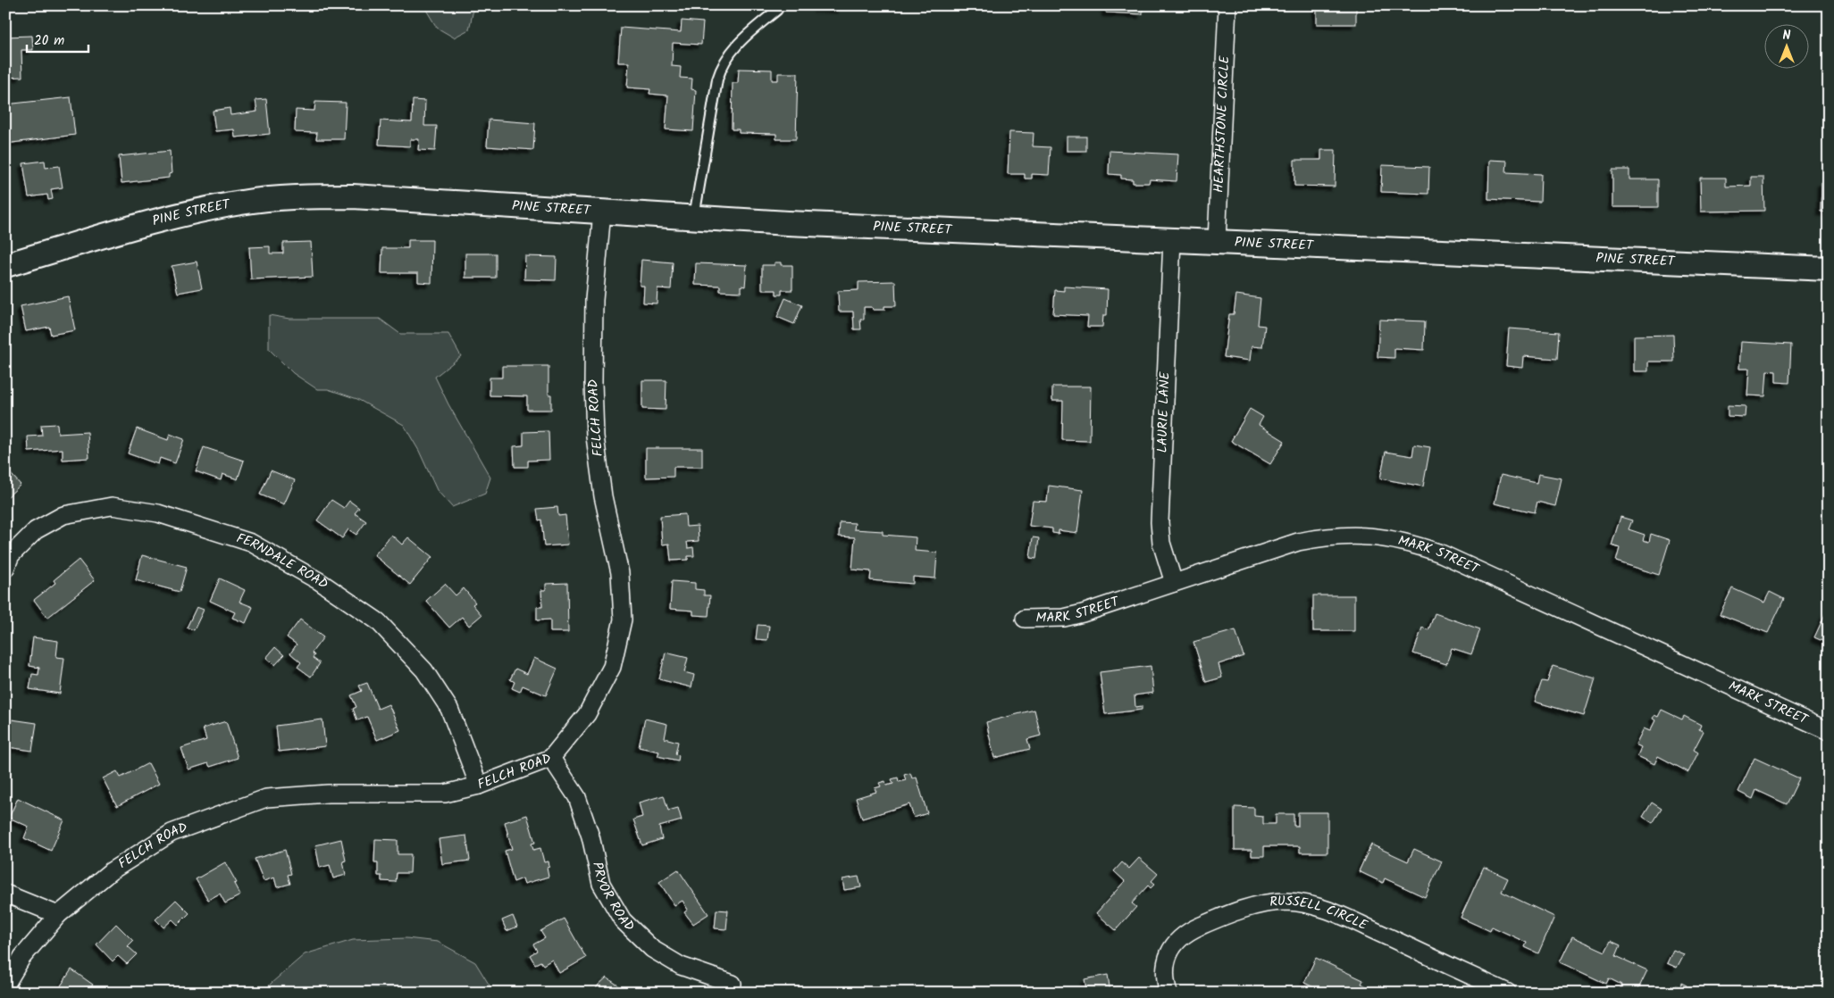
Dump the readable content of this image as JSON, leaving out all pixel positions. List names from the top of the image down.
{
  "streets": {
    "main road": ["PINE STREET"],
    "street": [
      "HEARTHSTONE CIRCLE",
      "LAURIE LANE",
      "FELCH ROAD",
      "MARK STREET",
      "FERNDALE ROAD",
      "PRYOR ROAD",
      "RUSSELL CIRCLE"
    ]
  },
  "crossings": [
    ["HEARTHSTONE CIRCLE", "PINE STREET"],
    ["PINE STREET", "LAURIE LANE"],
    ["PINE STREET", "FELCH ROAD"],
    ["LAURIE LANE", "MARK STREET"],
    ["FELCH ROAD", "FERNDALE ROAD"],
    ["FELCH ROAD", "PRYOR ROAD"]
  ],
  "scale_bar": "20 m",
  "north": "top"
}
